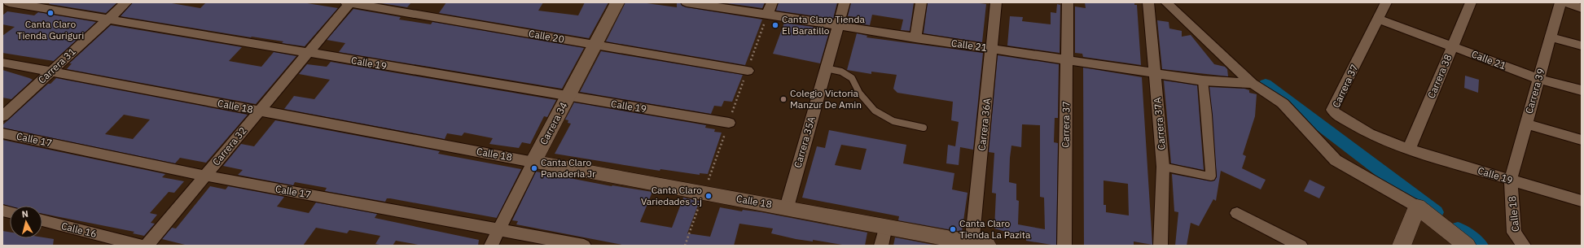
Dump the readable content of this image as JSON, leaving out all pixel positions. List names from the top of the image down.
{
  "streets": {
    "street": [
      "Calle 20",
      "Calle 21",
      "Calle 19",
      "Carrera 31",
      "Carrera 38",
      "Carrera 37",
      "Carrera 39",
      "Calle 18",
      "Carrera 34",
      "Carrera 37A",
      "Carrera 36A",
      "Calle 17",
      "Carrera 35A",
      "Carrera 32",
      "Calle 16"
    ]
  },
  "crossings": [
    ["Calle 20", "Carrera 34"],
    ["Calle 20", "Carrera 32"],
    ["Calle 21", "Carrera 38"],
    ["Calle 21", "Carrera 37"],
    ["Calle 21", "Carrera 39"],
    ["Calle 21", "Carrera 37A"],
    ["Calle 21", "Carrera 36A"],
    ["Calle 21", "Carrera 35A"],
    ["Calle 19", "Carrera 31"],
    ["Calle 19", "Carrera 38"],
    ["Calle 19", "Carrera 37"],
    ["Calle 19", "Carrera 39"],
    ["Calle 19", "Calle 18"],
    ["Calle 19", "Carrera 34"],
    ["Calle 19", "Carrera 32"],
    ["Carrera 31", "Calle 18"],
    ["Carrera 38", "Carrera 37"],
    ["Carrera 39", "Calle 18"],
    ["Calle 18", "Carrera 34"],
    ["Calle 18", "Carrera 36A"],
    ["Calle 18", "Carrera 35A"],
    ["Calle 18", "Carrera 32"],
    ["Carrera 34", "Calle 17"],
    ["Calle 17", "Carrera 32"]
  ],
  "places": [
    "Canta Claro Tienda Guriguri",
    "Canta Claro Tienda El Baratillo",
    "Colegio Victoria Manzur De Amin",
    "Canta Claro Panaderia Jr",
    "Canta Claro Variedades J.j",
    "Canta Claro Tienda La Pazita"
  ],
  "north": "top"
}
